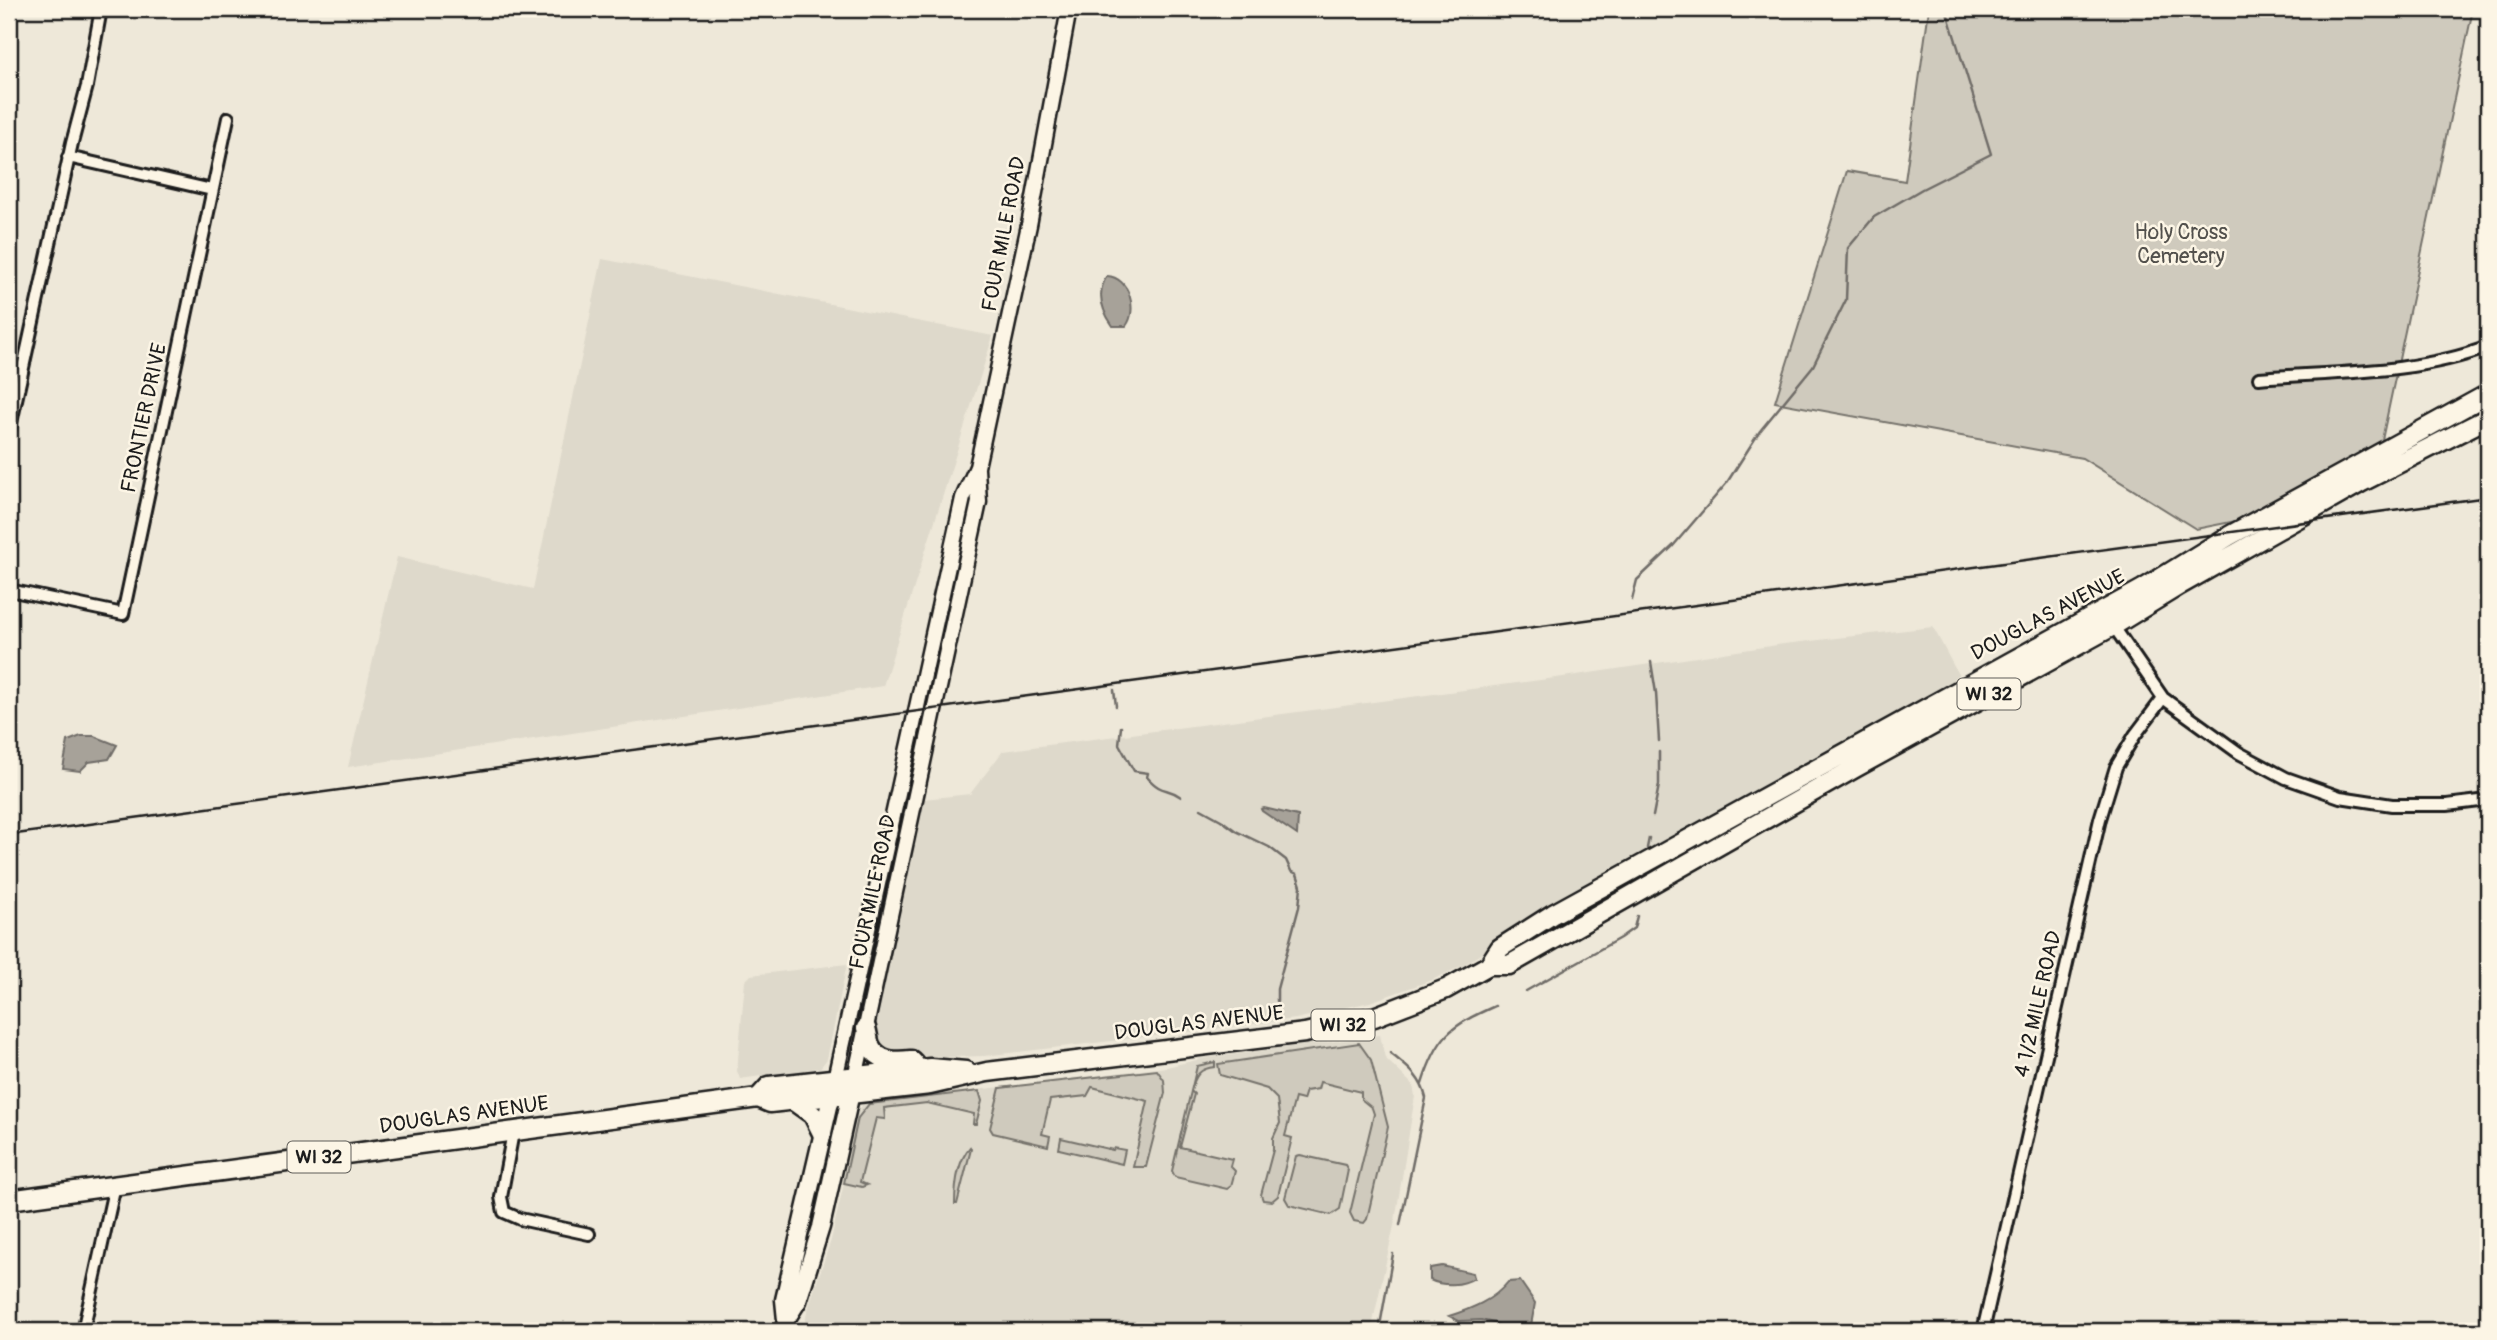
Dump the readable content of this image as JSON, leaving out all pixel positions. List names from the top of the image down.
{
  "streets": {
    "main road": ["FOUR MILE ROAD", "DOUGLAS AVENUE", "WI 32"],
    "street": ["FRONTIER DRIVE", "4 1/2 MILE ROAD"]
  },
  "crossings": [
    ["FOUR MILE ROAD", "DOUGLAS AVENUE"]
  ],
  "parks": ["Holy Cross Cemetery"]
}
